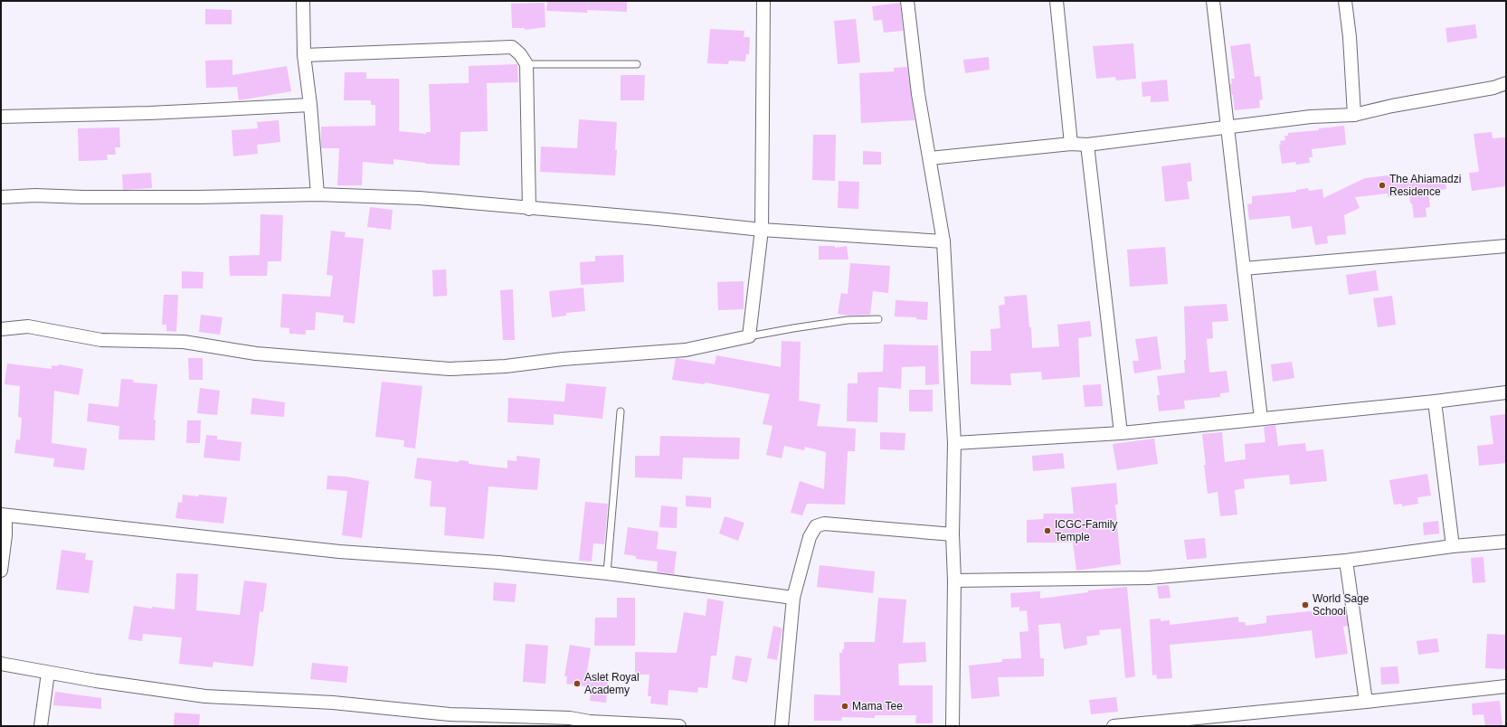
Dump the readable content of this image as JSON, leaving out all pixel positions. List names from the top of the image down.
{
  "places": [
    "The Ahiamadzi Residence",
    "ICGC-Family Temple",
    "World Sage School",
    "Aslet Royal Academy",
    "Mama Tee"
  ]
}
